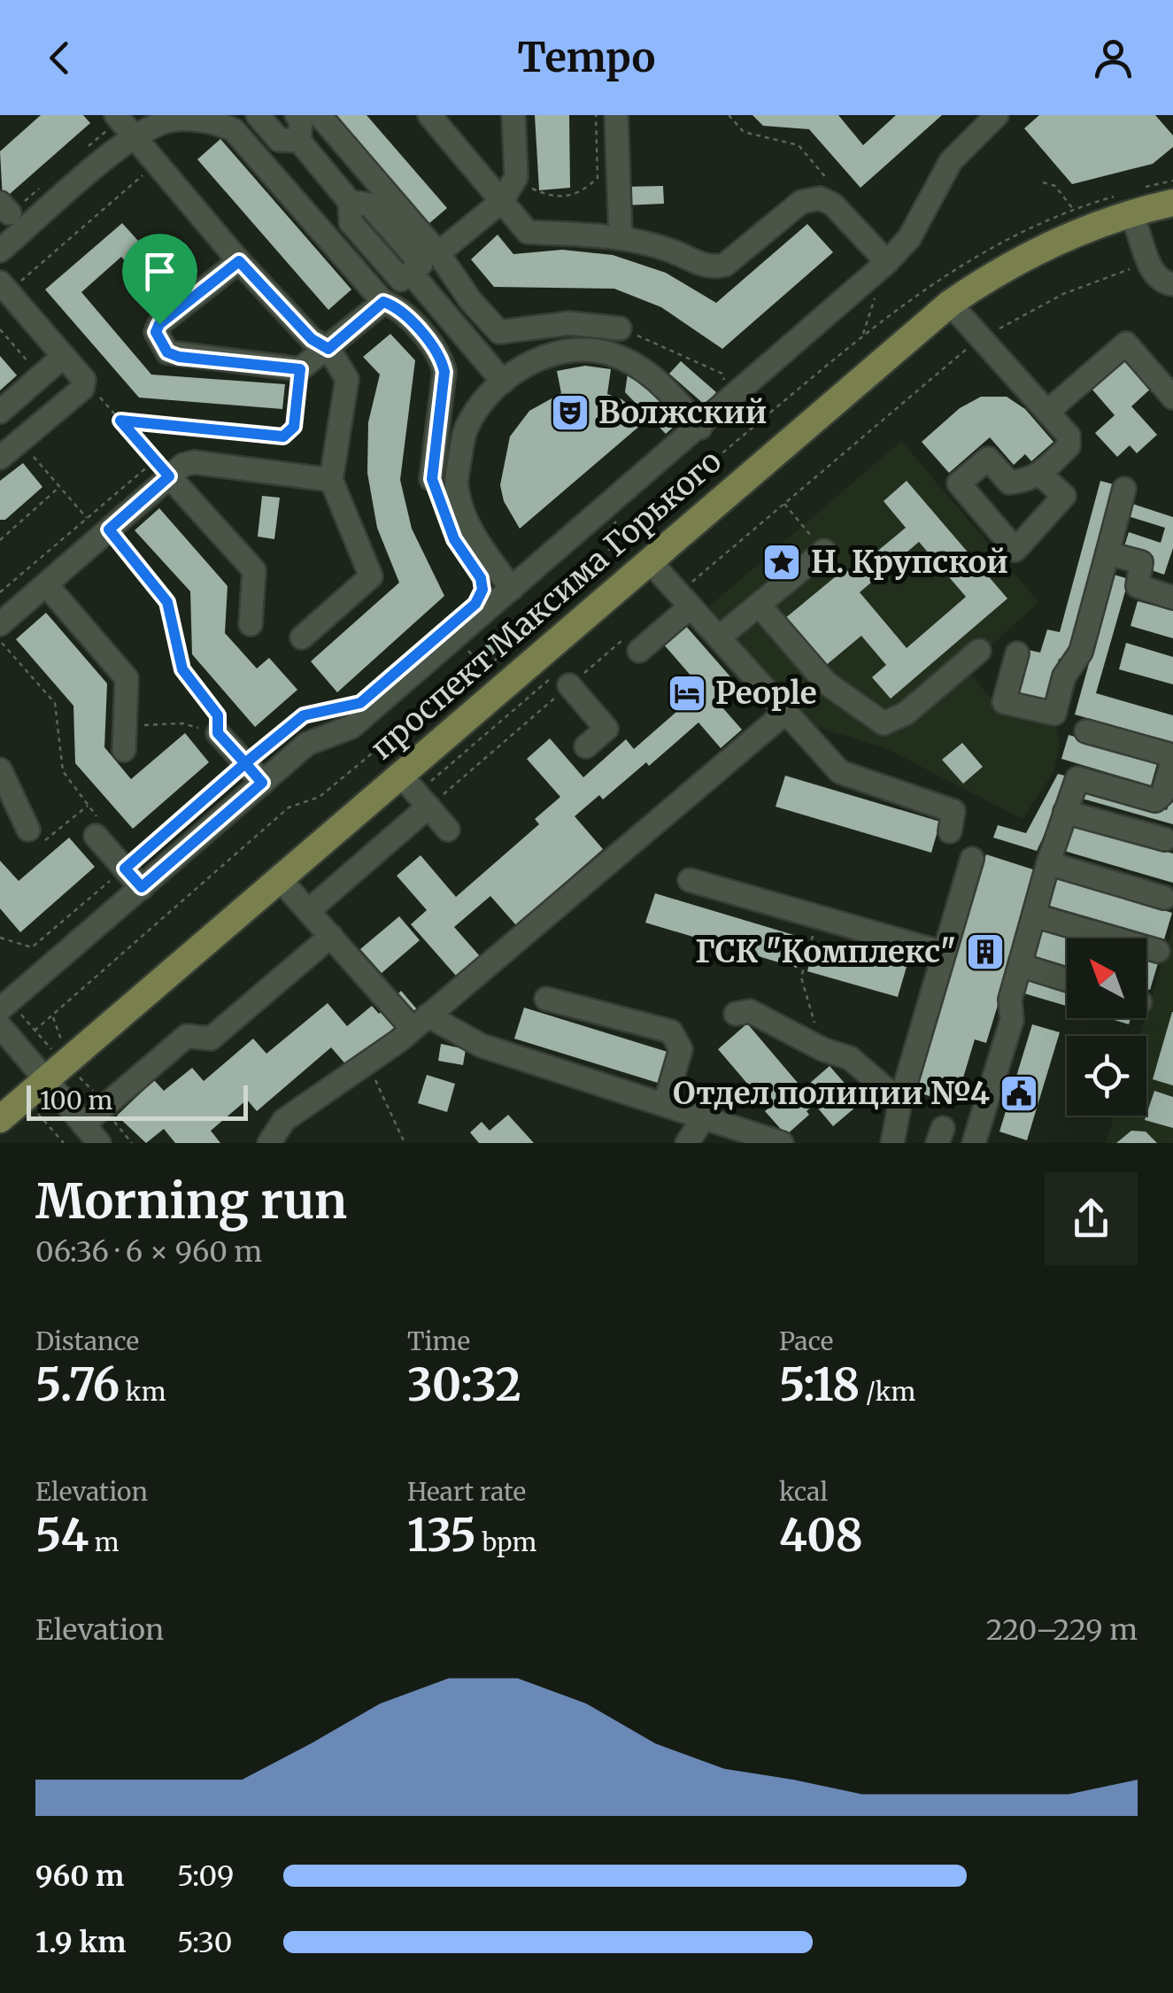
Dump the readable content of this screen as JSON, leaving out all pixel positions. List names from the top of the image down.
{
  "streets": {
    "main road": ["проспект Максима Горького"]
  },
  "places": {
    "theatre": ["Волжский"],
    "place": ["Н. Крупской"],
    "hotel": ["People"],
    "building": ["ГСК \"Комплекс\""],
    "public building": ["Отдел полиции №4"]
  },
  "scale_bar": "100 m",
  "north": "top left",
  "page": {
    "header": "Tempo",
    "scale": "100 m",
    "heading": ["Morning run", "06:36 · 6 × 960 m"],
    "stats": [
      ["Distance", "5.76 km"],
      ["Time", "30:32"],
      ["Pace", "5:18 /km"],
      ["Elevation", "54 m"],
      ["Heart rate", "135 bpm"],
      ["kcal", "408"]
    ],
    "chart": ["Elevation", "220–229 m"],
    "list": [
      {
        "name": "960 m",
        "note": "5:09"
      },
      {
        "name": "1.9 km",
        "note": "5:30"
      }
    ]
  }
}
